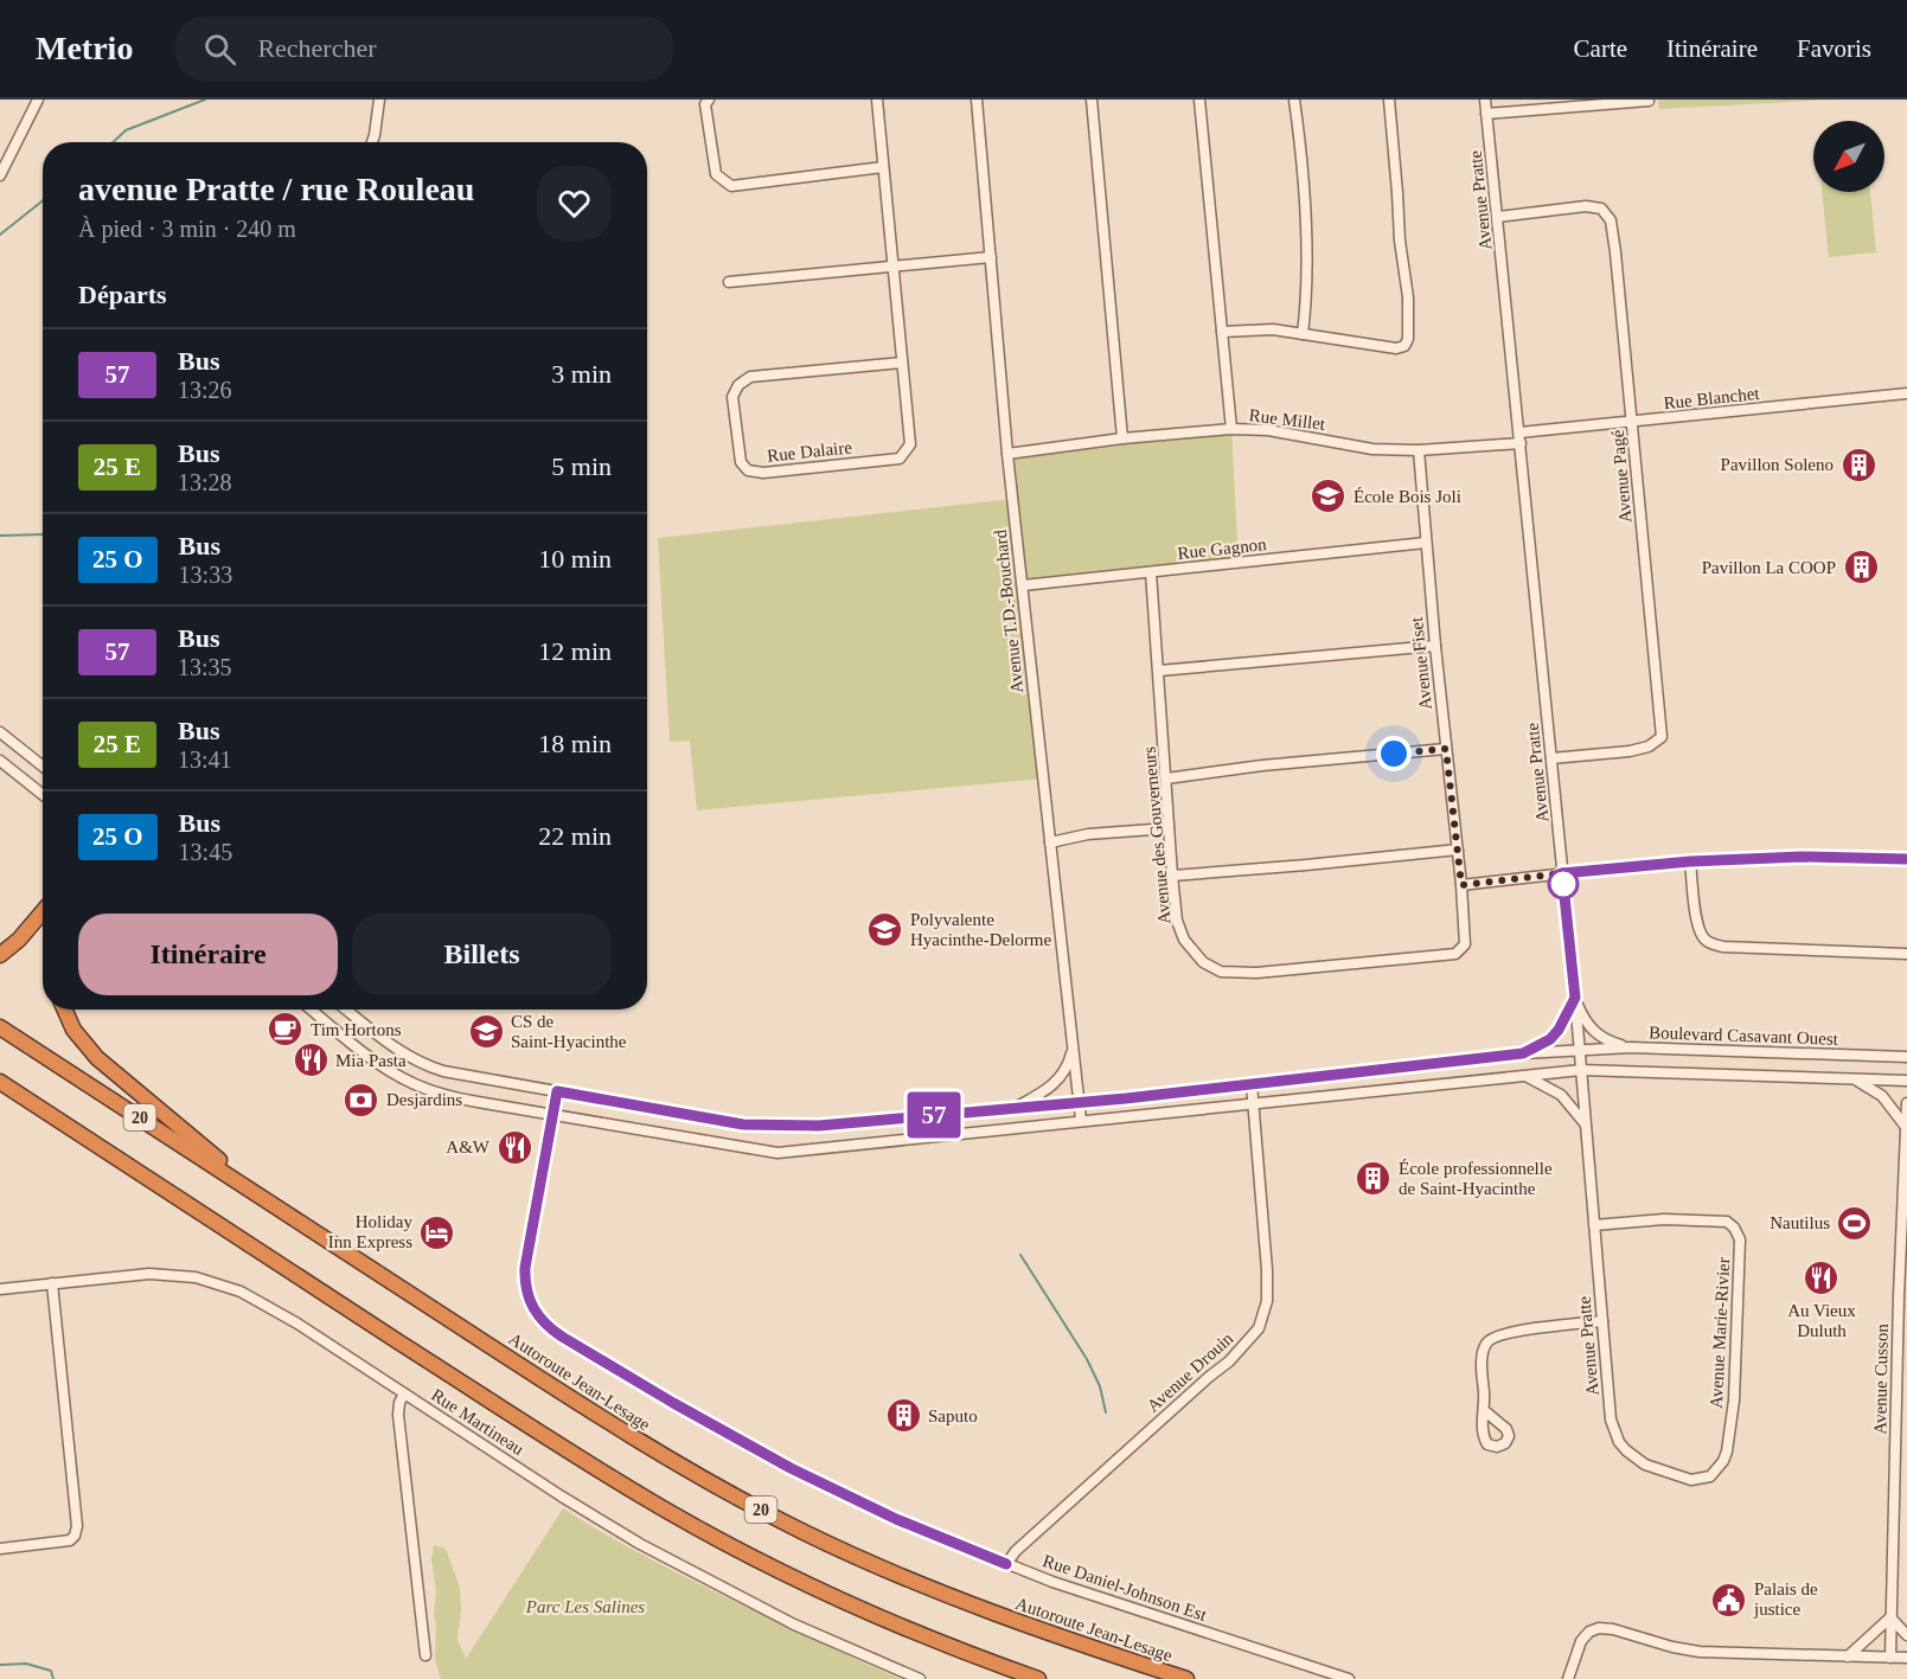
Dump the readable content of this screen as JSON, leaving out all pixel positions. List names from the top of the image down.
{
  "streets": {
    "highway": ["20", "Autoroute Jean-Lesage"],
    "street": [
      "Avenue Pratte",
      "Rue Blanchet",
      "Rue Millet",
      "Rue Dalaire",
      "Avenue Pagé",
      "Rue Gagnon",
      "Avenue T.D.-Bouchard",
      "Avenue Fiset",
      "Avenue des Gouverneurs",
      "Boulevard Casavant Ouest",
      "Avenue Marie-Rivier",
      "Avenue Drouin",
      "Avenue Cusson",
      "Rue Martineau",
      "Rue Daniel-Johnson Est"
    ]
  },
  "crossings": [
    ["Avenue Pratte", "Rue Blanchet"],
    ["Avenue Pratte", "Rue Millet"],
    ["Avenue Pratte", "Avenue Pagé"],
    ["Avenue Pratte", "Boulevard Casavant Ouest"],
    ["Avenue Pratte", "Avenue Marie-Rivier"],
    ["Rue Blanchet", "Rue Millet"],
    ["Rue Blanchet", "Avenue Pagé"],
    ["Rue Millet", "Avenue T.D.-Bouchard"],
    ["Rue Millet", "Avenue Fiset"],
    ["Rue Gagnon", "Avenue T.D.-Bouchard"],
    ["Rue Gagnon", "Avenue Fiset"],
    ["Rue Gagnon", "Avenue des Gouverneurs"],
    ["Avenue T.D.-Bouchard", "Boulevard Casavant Ouest"],
    ["Avenue Fiset", "Avenue des Gouverneurs"],
    ["Boulevard Casavant Ouest", "Avenue Drouin"],
    ["Boulevard Casavant Ouest", "Rue Daniel-Johnson Est"],
    ["Avenue Drouin", "Rue Daniel-Johnson Est"]
  ],
  "parks": ["Parc Les Salines"],
  "places": {
    "building": [
      "Pavillon Soleno",
      "Pavillon La COOP",
      "École professionnelle de Saint-Hyacinthe",
      "Saputo"
    ],
    "school or university": ["École Bois Joli", "Polyvalente Hyacinthe-Delorme", "CS de Saint-Hyacinthe"],
    "cafe": ["Tim Hortons"],
    "restaurant": ["Mia Pasta", "A&W", "Au Vieux Duluth"],
    "bank": ["Desjardins"],
    "sports": ["Nautilus"],
    "hotel": ["Holiday Inn Express"],
    "public building": ["Palais de justice"]
  },
  "lines": ["bus line 57"],
  "north": "bottom left",
  "page": {
    "header": "Metrio",
    "search": "Rechercher",
    "nav": ["Carte", "Itinéraire", "Favoris"],
    "on_map": "57",
    "heading": [
      ["avenue Pratte / rue Rouleau", "À pied · 3 min · 240 m"],
      "Départs"
    ],
    "list": [
      {
        "mark": "57",
        "name": "Bus",
        "note": "13:26",
        "value": "3 min"
      },
      {
        "mark": "25 E",
        "name": "Bus",
        "note": "13:28",
        "value": "5 min"
      },
      {
        "mark": "25 O",
        "name": "Bus",
        "note": "13:33",
        "value": "10 min"
      },
      {
        "mark": "57",
        "name": "Bus",
        "note": "13:35",
        "value": "12 min"
      },
      {
        "mark": "25 E",
        "name": "Bus",
        "note": "13:41",
        "value": "18 min"
      },
      {
        "mark": "25 O",
        "name": "Bus",
        "note": "13:45",
        "value": "22 min"
      }
    ],
    "buttons": ["Itinéraire", "Billets"]
  }
}
